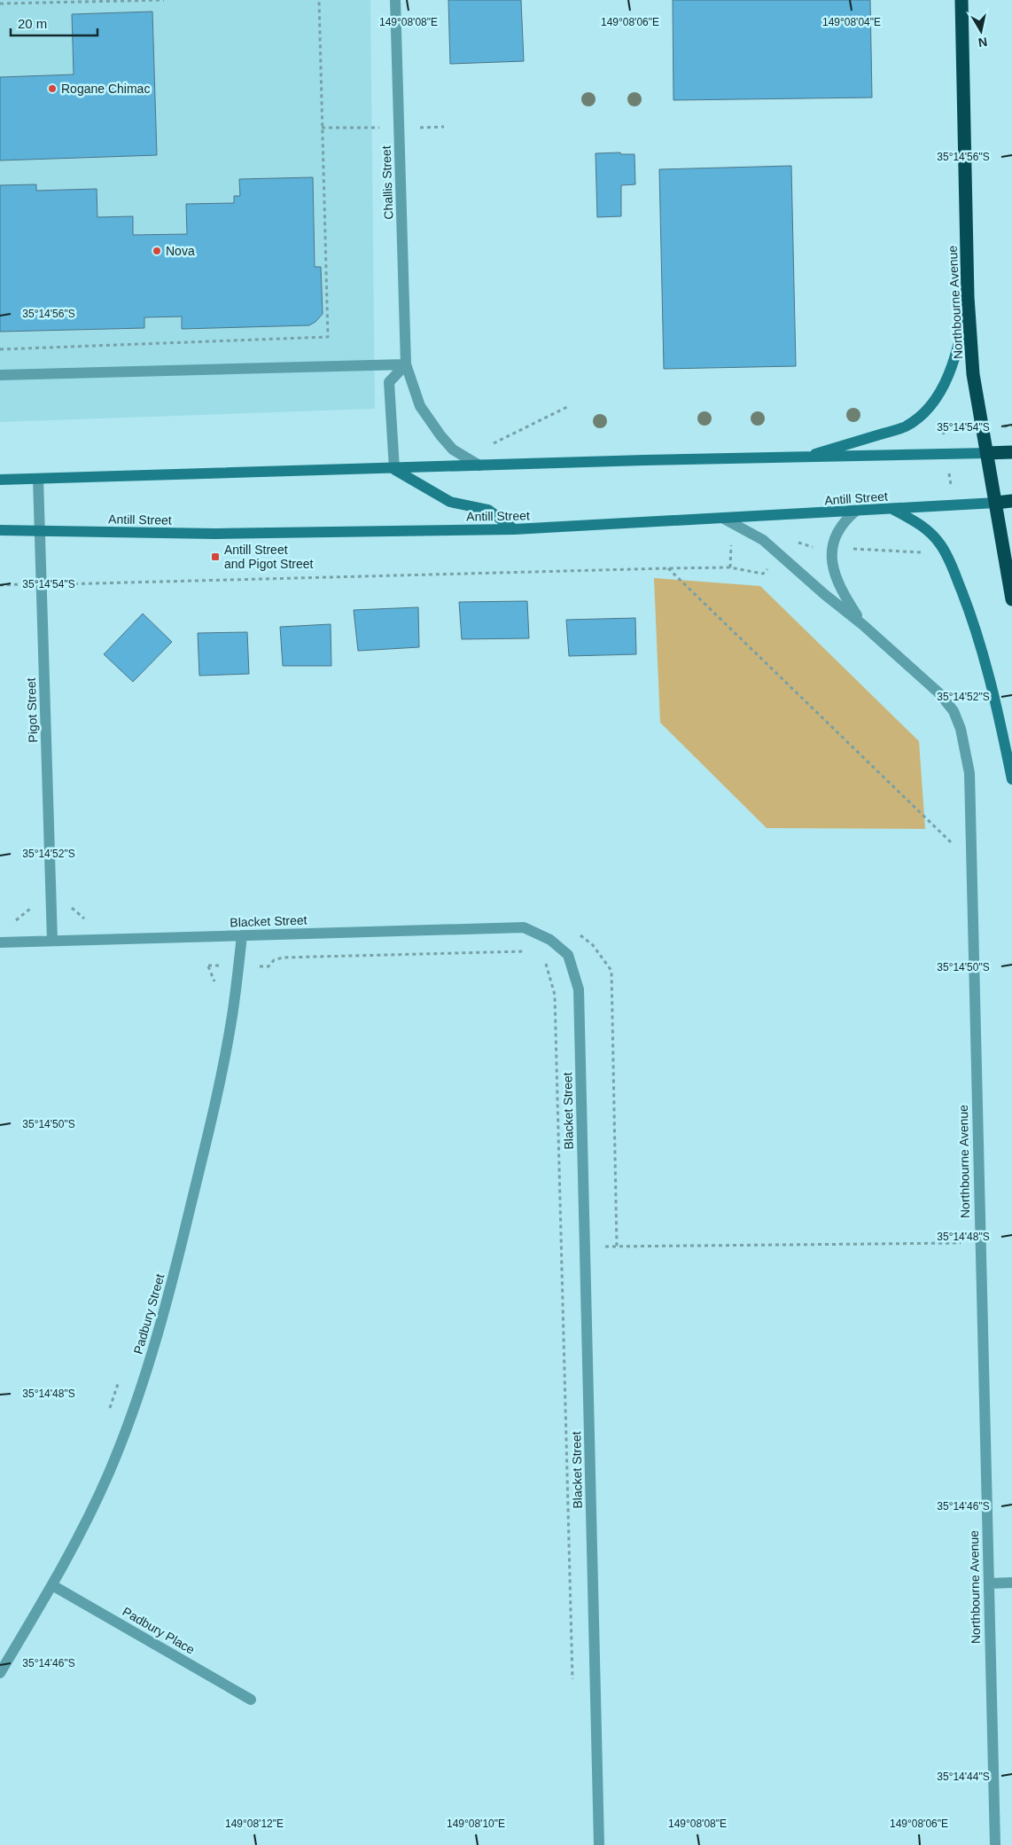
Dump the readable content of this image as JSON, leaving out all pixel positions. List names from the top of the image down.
{
  "streets": {
    "highway": ["Northbourne Avenue"],
    "main road": ["Antill Street"],
    "street": [
      "Challis Street",
      "Pigot Street",
      "Blacket Street",
      "Padbury Street",
      "Padbury Place"
    ]
  },
  "crossings": [
    ["Northbourne Avenue", "Antill Street"],
    ["Antill Street", "Pigot Street"],
    ["Pigot Street", "Blacket Street"],
    ["Blacket Street", "Padbury Street"],
    ["Padbury Street", "Padbury Place"]
  ],
  "places": {
    "other": ["Rogane Chimac", "Nova"],
    "transit": ["Antill Street and Pigot Street"]
  },
  "scale_bar": "20 m",
  "north": "bottom",
  "coordinates": [
    "149°08'08\"E",
    "149°08'06\"E",
    "149°08'04\"E",
    "35°14'56\"S",
    "35°14'54\"S",
    "35°14'52\"S",
    "35°14'50\"S",
    "35°14'48\"S",
    "35°14'46\"S",
    "35°14'44\"S",
    "149°08'12\"E",
    "149°08'10\"E"
  ]
}
